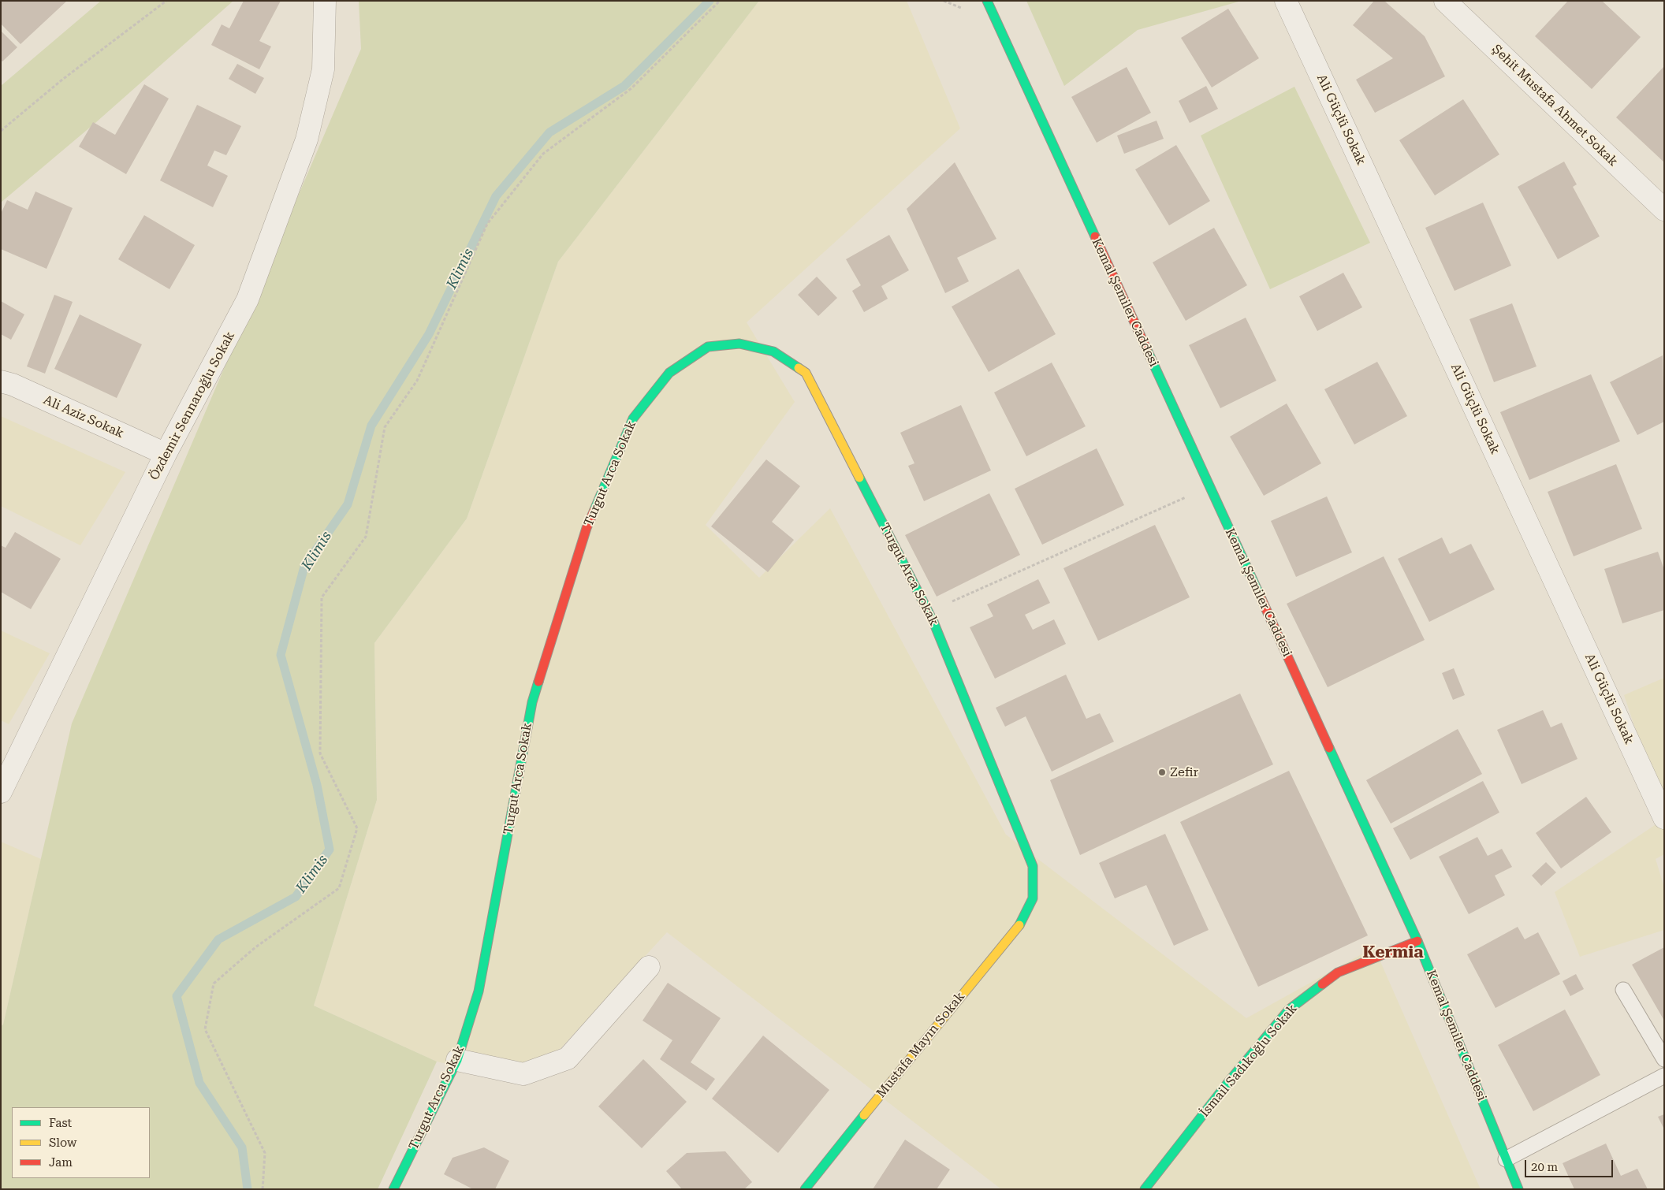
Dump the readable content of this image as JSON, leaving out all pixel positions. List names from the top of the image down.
{
  "streets": {
    "street": [
      "Şehit Mustafa Ahmet Sokak",
      "Ali Güçlü Sokak",
      "Kemal Şemiler Caddesi",
      "Özdemir Sennaroğlu Sokak",
      "Ali Aziz Sokak",
      "Turgut Arca Sokak",
      "Mustafa Mayın Sokak",
      "İsmail Sadıkoğlu Sokak"
    ]
  },
  "crossings": [
    ["Kemal Şemiler Caddesi", "İsmail Sadıkoğlu Sokak"],
    ["Özdemir Sennaroğlu Sokak", "Ali Aziz Sokak"],
    ["Turgut Arca Sokak", "Mustafa Mayın Sokak"]
  ],
  "districts": ["Kermia"],
  "water": ["Klimis"],
  "places": ["Zefir"],
  "legend": ["Fast", "Slow", "Jam"],
  "scale_bar": "20 m"
}
